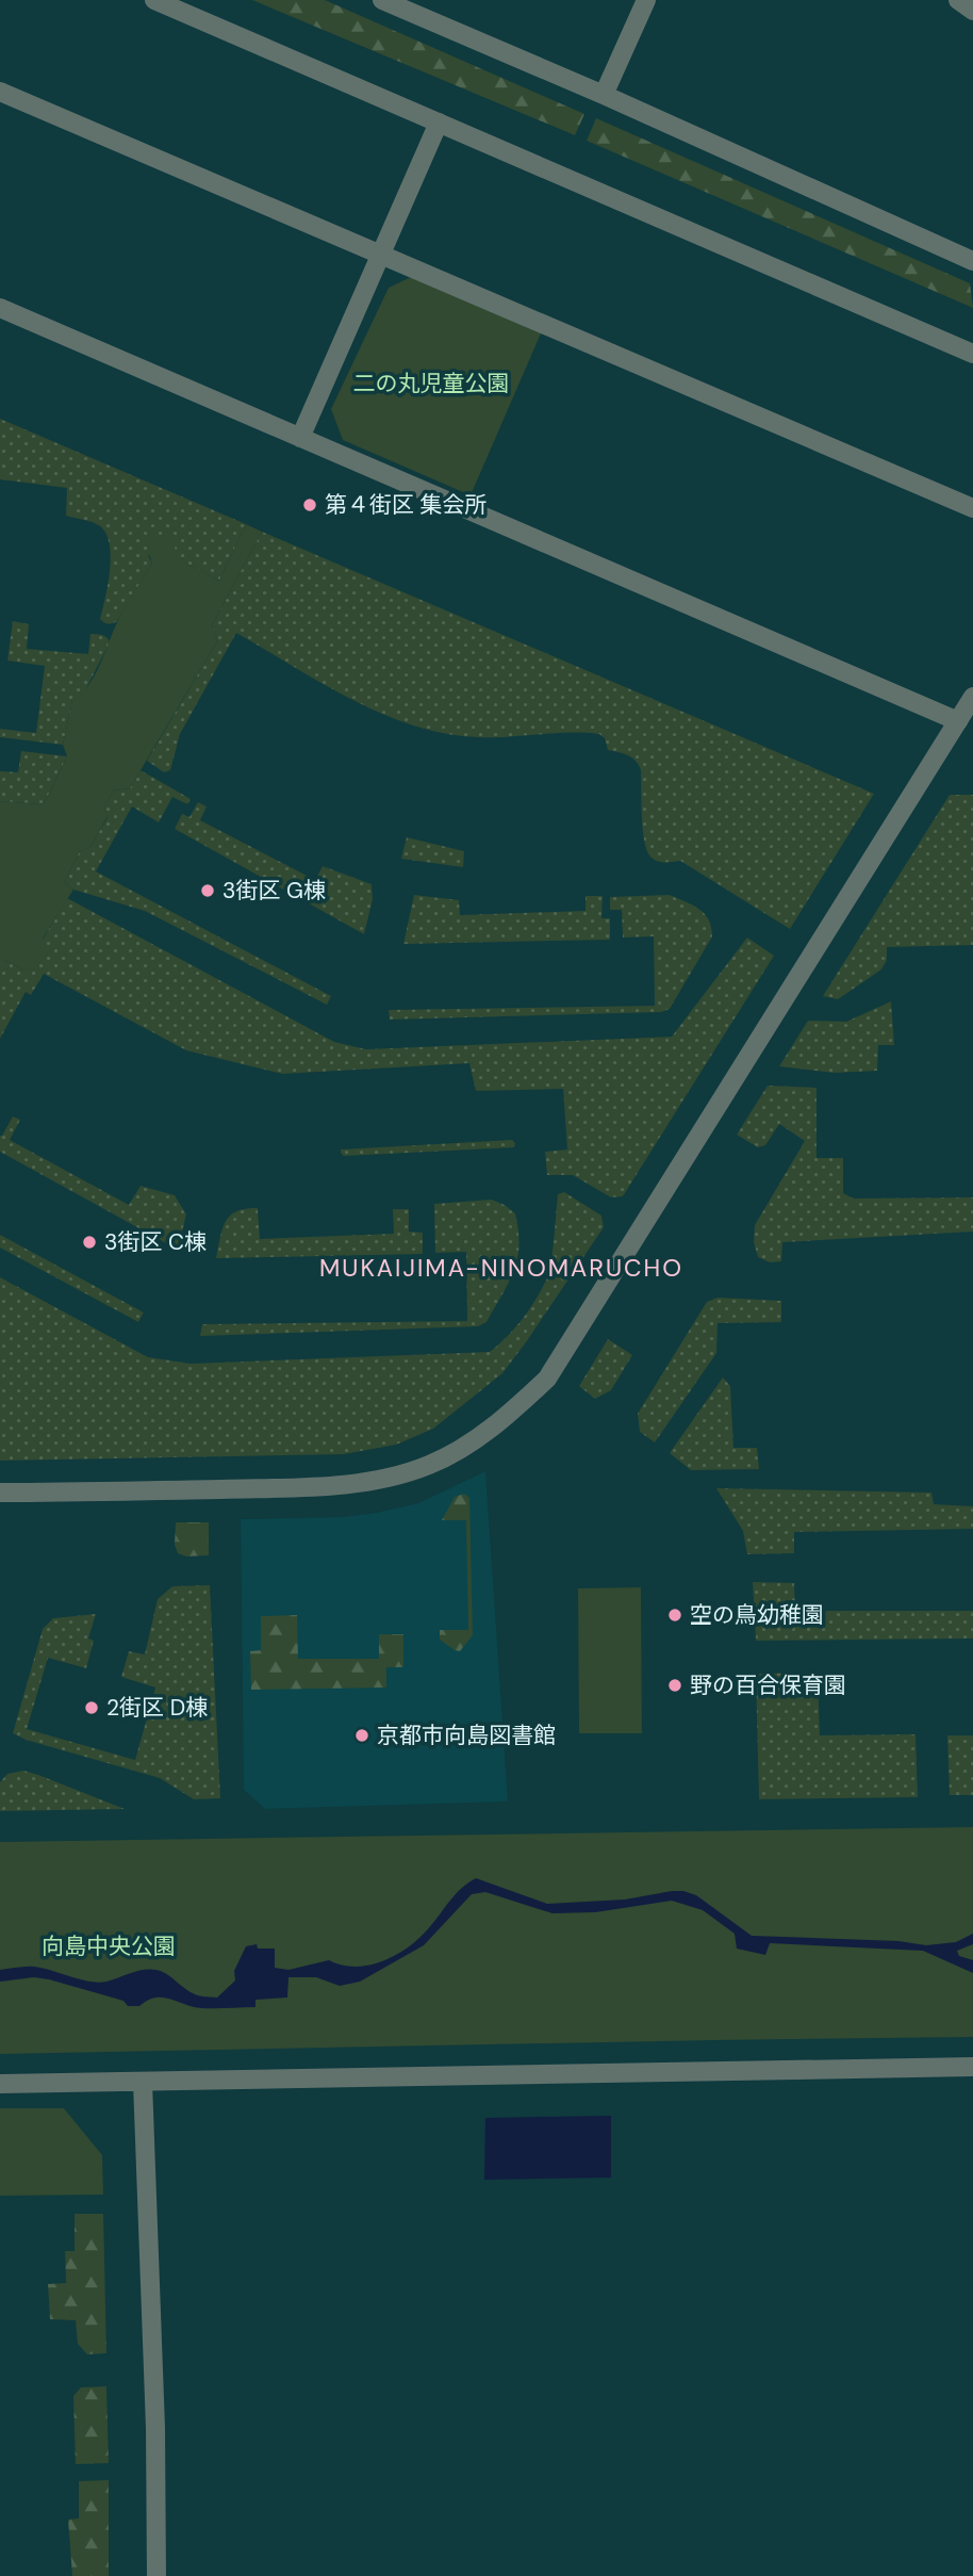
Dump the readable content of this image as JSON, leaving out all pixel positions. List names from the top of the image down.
{
  "districts": ["MUKAIJIMA-NINOMARUCHO"],
  "parks": ["二の丸児童公園", "向島中央公園"],
  "places": [
    "第４街区 集会所",
    "3街区 G棟",
    "3街区 C棟",
    "空の鳥幼稚園",
    "野の百合保育園",
    "2街区 D棟",
    "京都市向島図書館"
  ]
}
